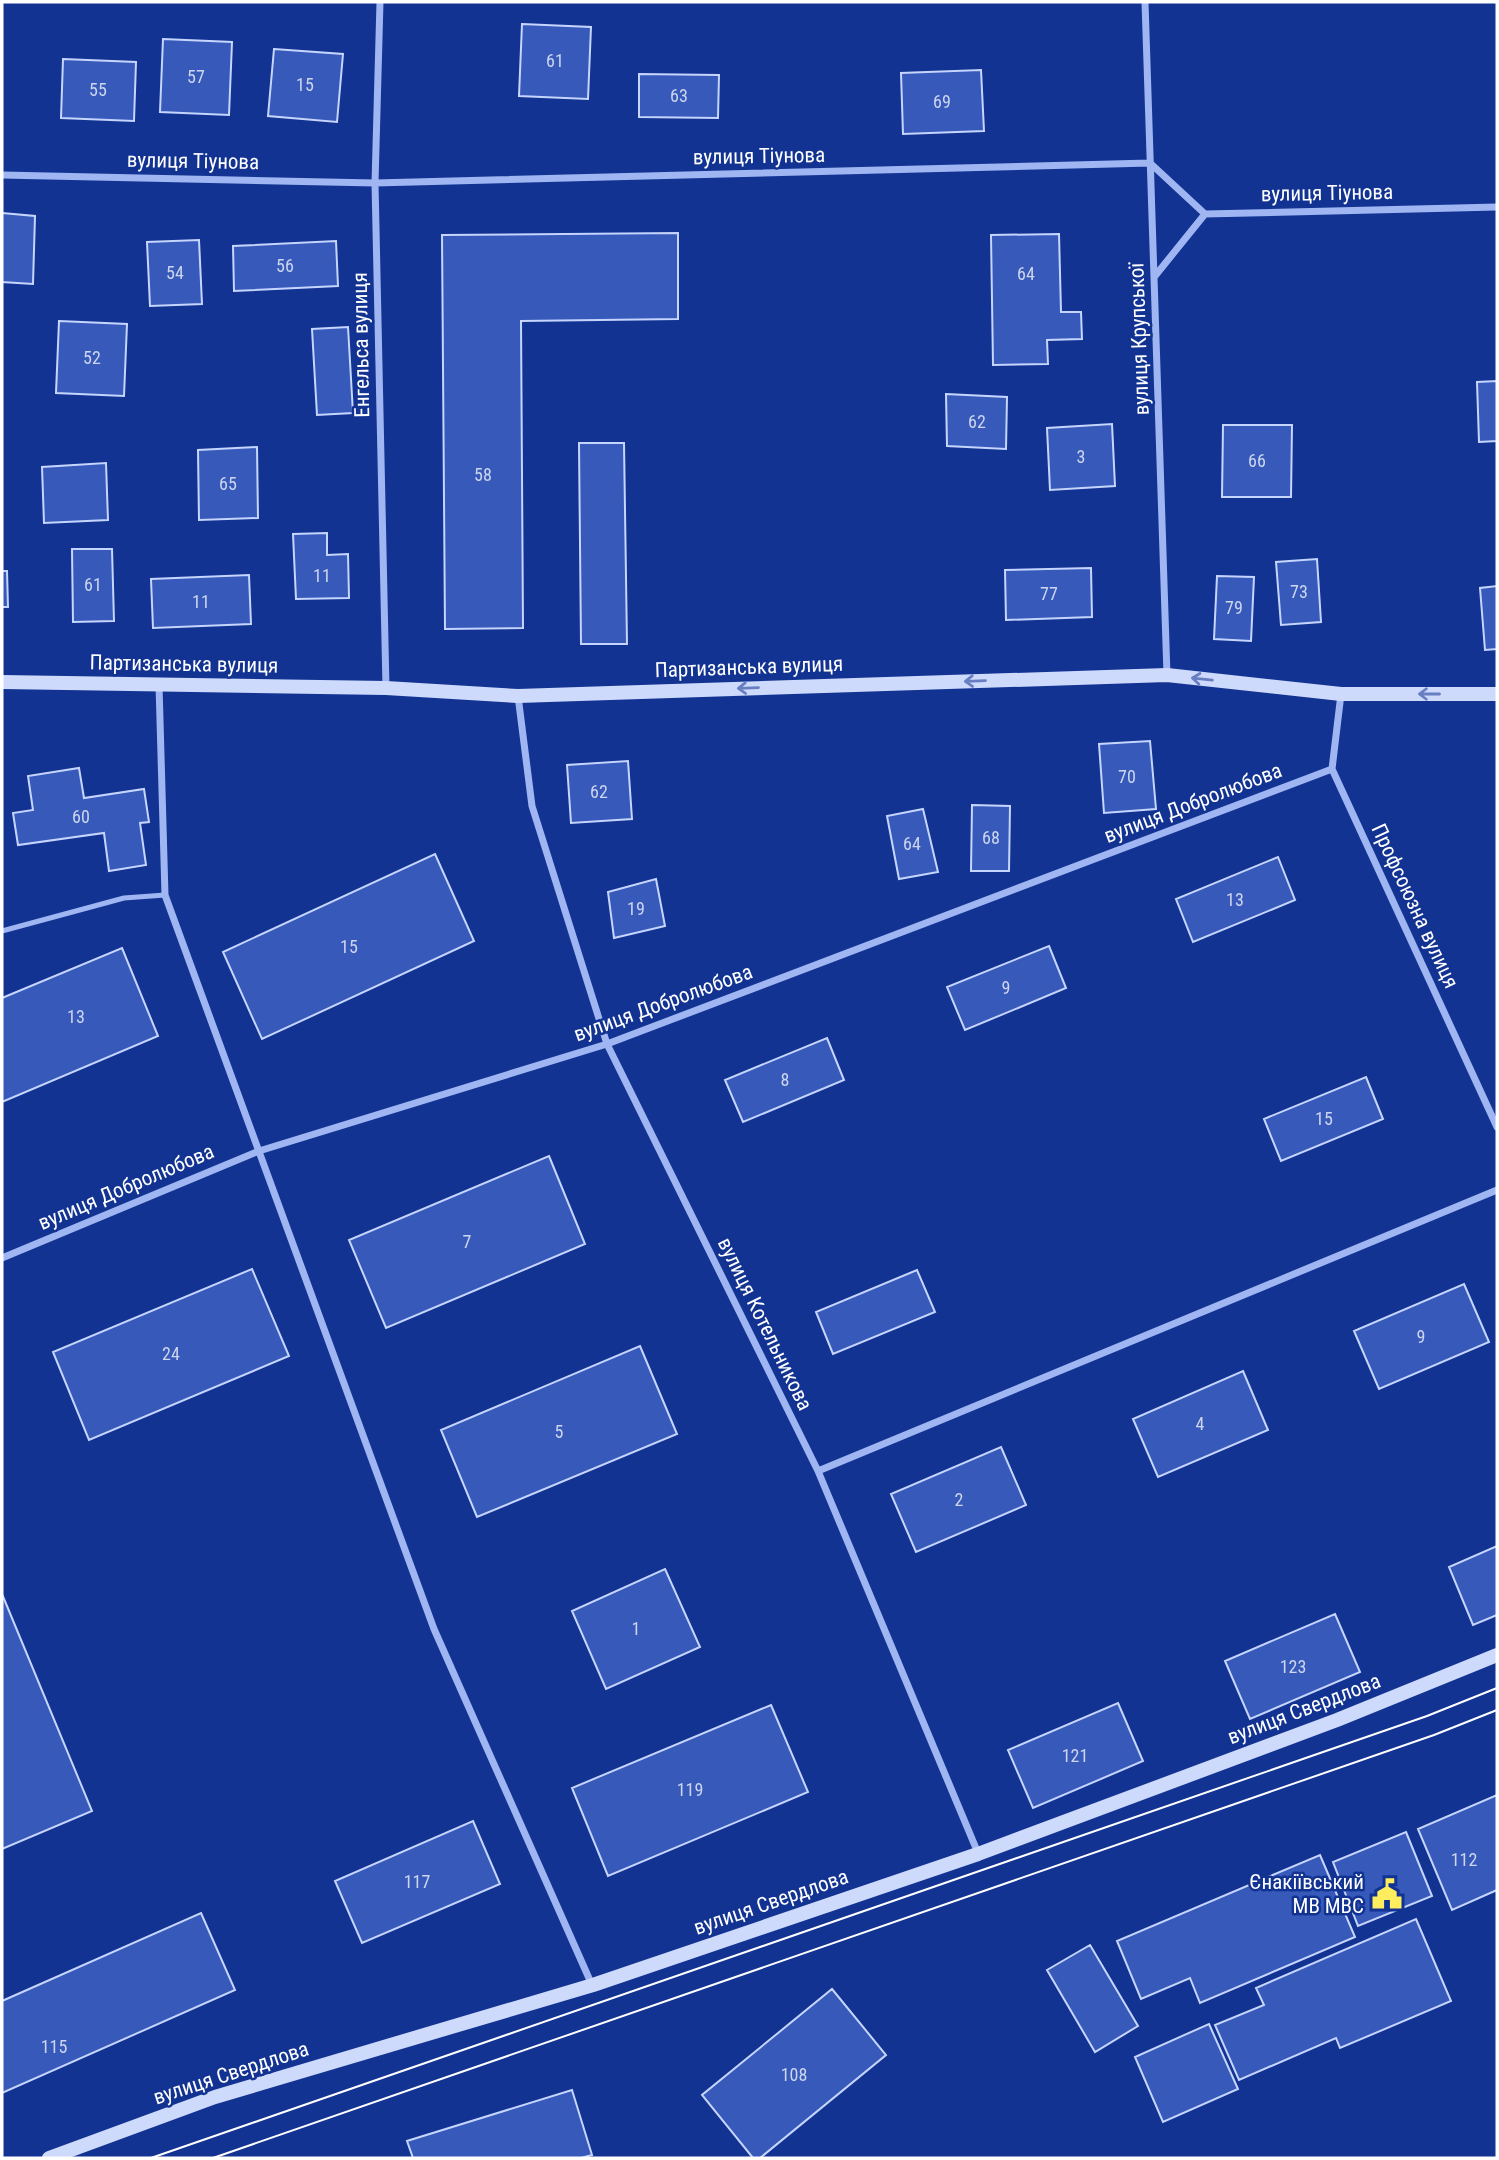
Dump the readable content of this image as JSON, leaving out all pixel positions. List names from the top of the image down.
{
  "streets": {
    "street": [
      "вулиця Тіунова",
      "вулиця Крупської",
      "Енгельса вулиця",
      "Партизанська вулиця",
      "вулиця Добролюбова",
      "Профсоюзна вулиця",
      "вулиця Котельникова",
      "вулиця Свердлова"
    ]
  },
  "crossings": [
    ["вулиця Тіунова", "вулиця Крупської"],
    ["вулиця Тіунова", "Енгельса вулиця"],
    ["вулиця Крупської", "Партизанська вулиця"],
    ["Енгельса вулиця", "Партизанська вулиця"],
    ["Партизанська вулиця", "вулиця Котельникова"],
    ["вулиця Добролюбова", "Профсоюзна вулиця"],
    ["вулиця Добролюбова", "вулиця Котельникова"],
    ["вулиця Котельникова", "вулиця Свердлова"]
  ],
  "one_way": ["Партизанська вулиця"],
  "places": {
    "public building": ["Єнакіївський МВ МВС"]
  },
  "house_numbers": [
    "61",
    "57",
    "15",
    "55",
    "63",
    "69",
    "56",
    "54",
    "64",
    "52",
    "62",
    "3",
    "66",
    "58",
    "65",
    "11",
    "61",
    "73",
    "77",
    "11",
    "79",
    "70",
    "62",
    "60",
    "68",
    "64",
    "13",
    "19",
    "15",
    "9",
    "13",
    "8",
    "15",
    "7",
    "9",
    "24",
    "4",
    "5",
    "2",
    "1",
    "123",
    "121",
    "119",
    "112",
    "117",
    "115",
    "108"
  ]
}
